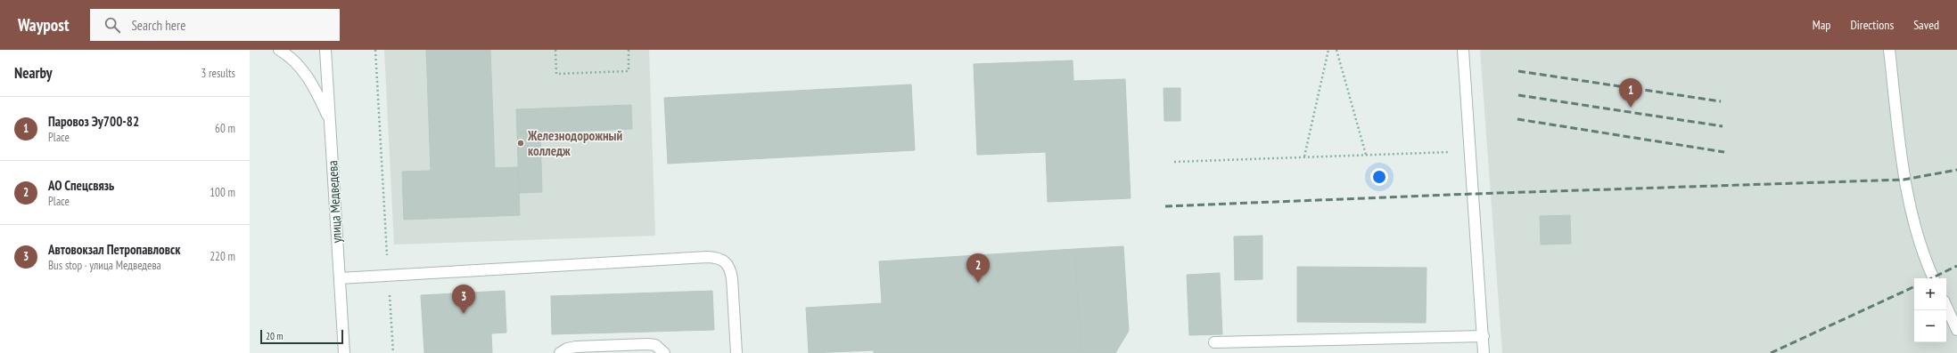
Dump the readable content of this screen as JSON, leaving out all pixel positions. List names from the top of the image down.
{
  "streets": {
    "street": ["улица Медведева"]
  },
  "places": ["Железнодорожный колледж"],
  "scale_bar": "20 m",
  "page": {
    "header": "Waypost",
    "search": "Search here",
    "nav": ["Map", "Directions", "Saved"],
    "heading": ["Nearby", "3 results"],
    "pins": ["1", "2", "3"],
    "list": [
      {
        "mark": "1",
        "name": "Паровоз Эу700-82",
        "note": "Place",
        "value": "60 m"
      },
      {
        "mark": "2",
        "name": "АО Спецсвязь",
        "note": "Place",
        "value": "100 m"
      },
      {
        "mark": "3",
        "name": "Автовокзал Петропавловск",
        "note": "Bus stop · улица Медведева",
        "value": "220 m"
      }
    ],
    "map_buttons": ["+", "−"],
    "scale": "20 m"
  }
}
